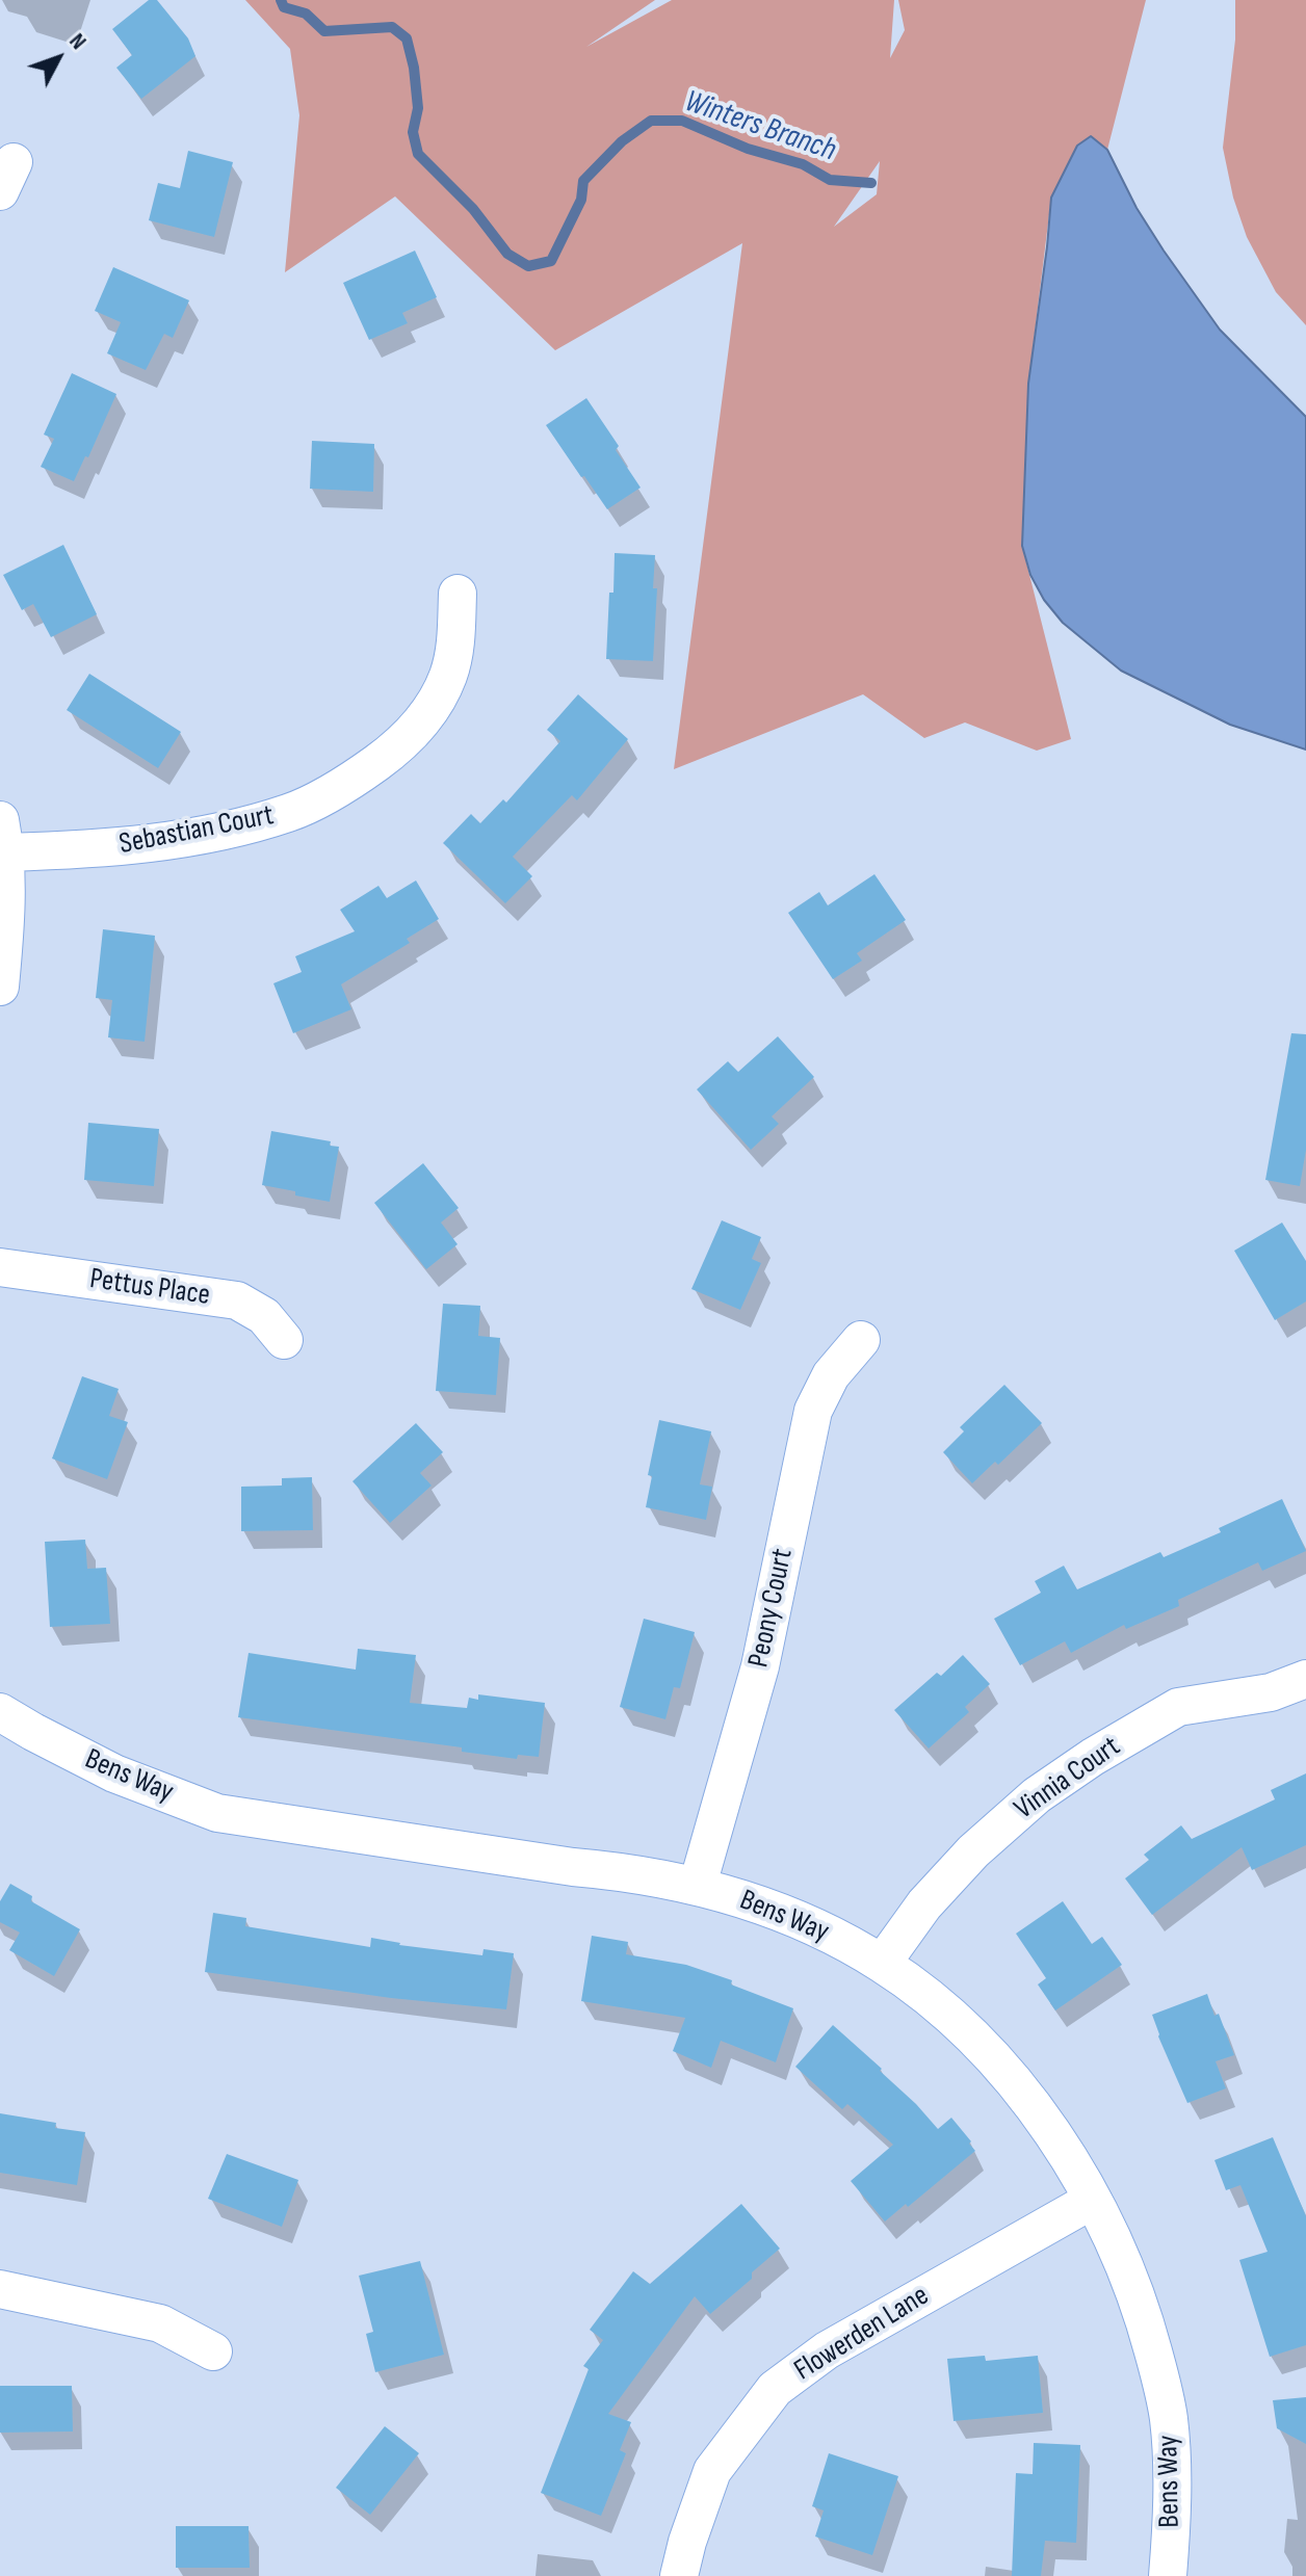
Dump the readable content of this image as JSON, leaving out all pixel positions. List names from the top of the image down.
{
  "streets": {
    "street": [
      "Sebastian Court",
      "Pettus Place",
      "Peony Court",
      "Bens Way",
      "Vinnia Court",
      "Flowerden Lane"
    ]
  },
  "crossings": [
    ["Peony Court", "Bens Way"],
    ["Bens Way", "Vinnia Court"],
    ["Bens Way", "Flowerden Lane"]
  ],
  "water": ["Winters Branch"],
  "north": "top right"
}
